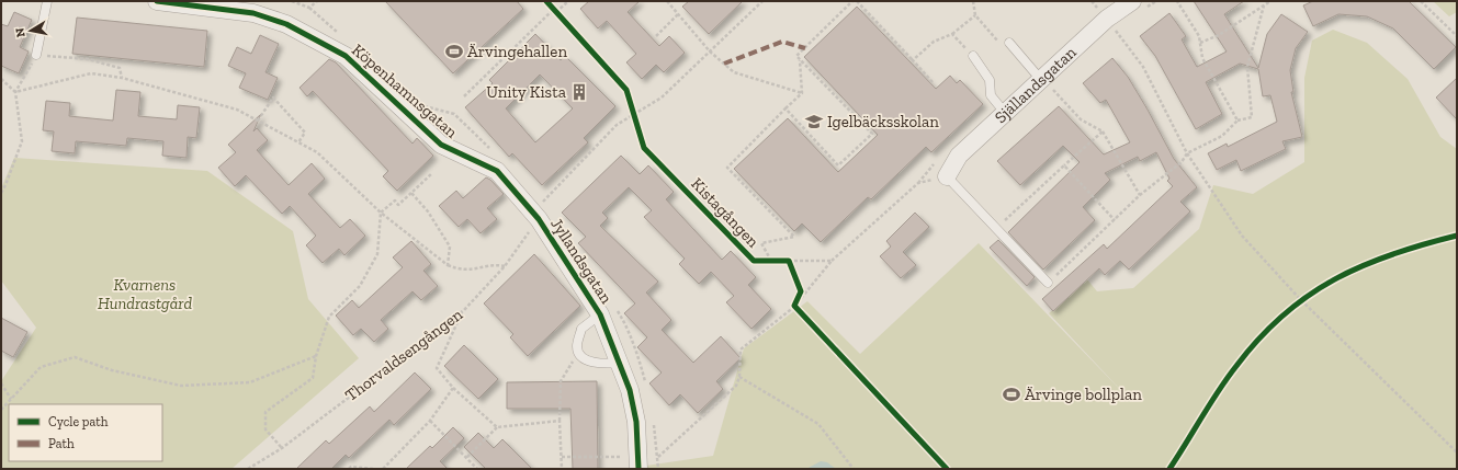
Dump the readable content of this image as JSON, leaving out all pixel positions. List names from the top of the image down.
{
  "streets": {
    "street": ["Själlandsgatan", "Köpenhamnsgatan", "Jyllandsgatan"],
    "path": ["Thorvaldsengången"],
    "cycle path": ["Kistagången"]
  },
  "crossings": [
    ["Köpenhamnsgatan", "Jyllandsgatan"],
    ["Köpenhamnsgatan", "Thorvaldsengången"],
    ["Kistagången", "Thorvaldsengången"],
    ["Jyllandsgatan", "Thorvaldsengången"]
  ],
  "parks": ["Kvarnens Hundrastgård"],
  "places": {
    "sports": ["Ärvingehallen", "Ärvinge bollplan"],
    "building": ["Unity Kista"],
    "school or university": ["Igelbäcksskolan"]
  },
  "legend": ["Cycle path", "Path"],
  "north": "left"
}
